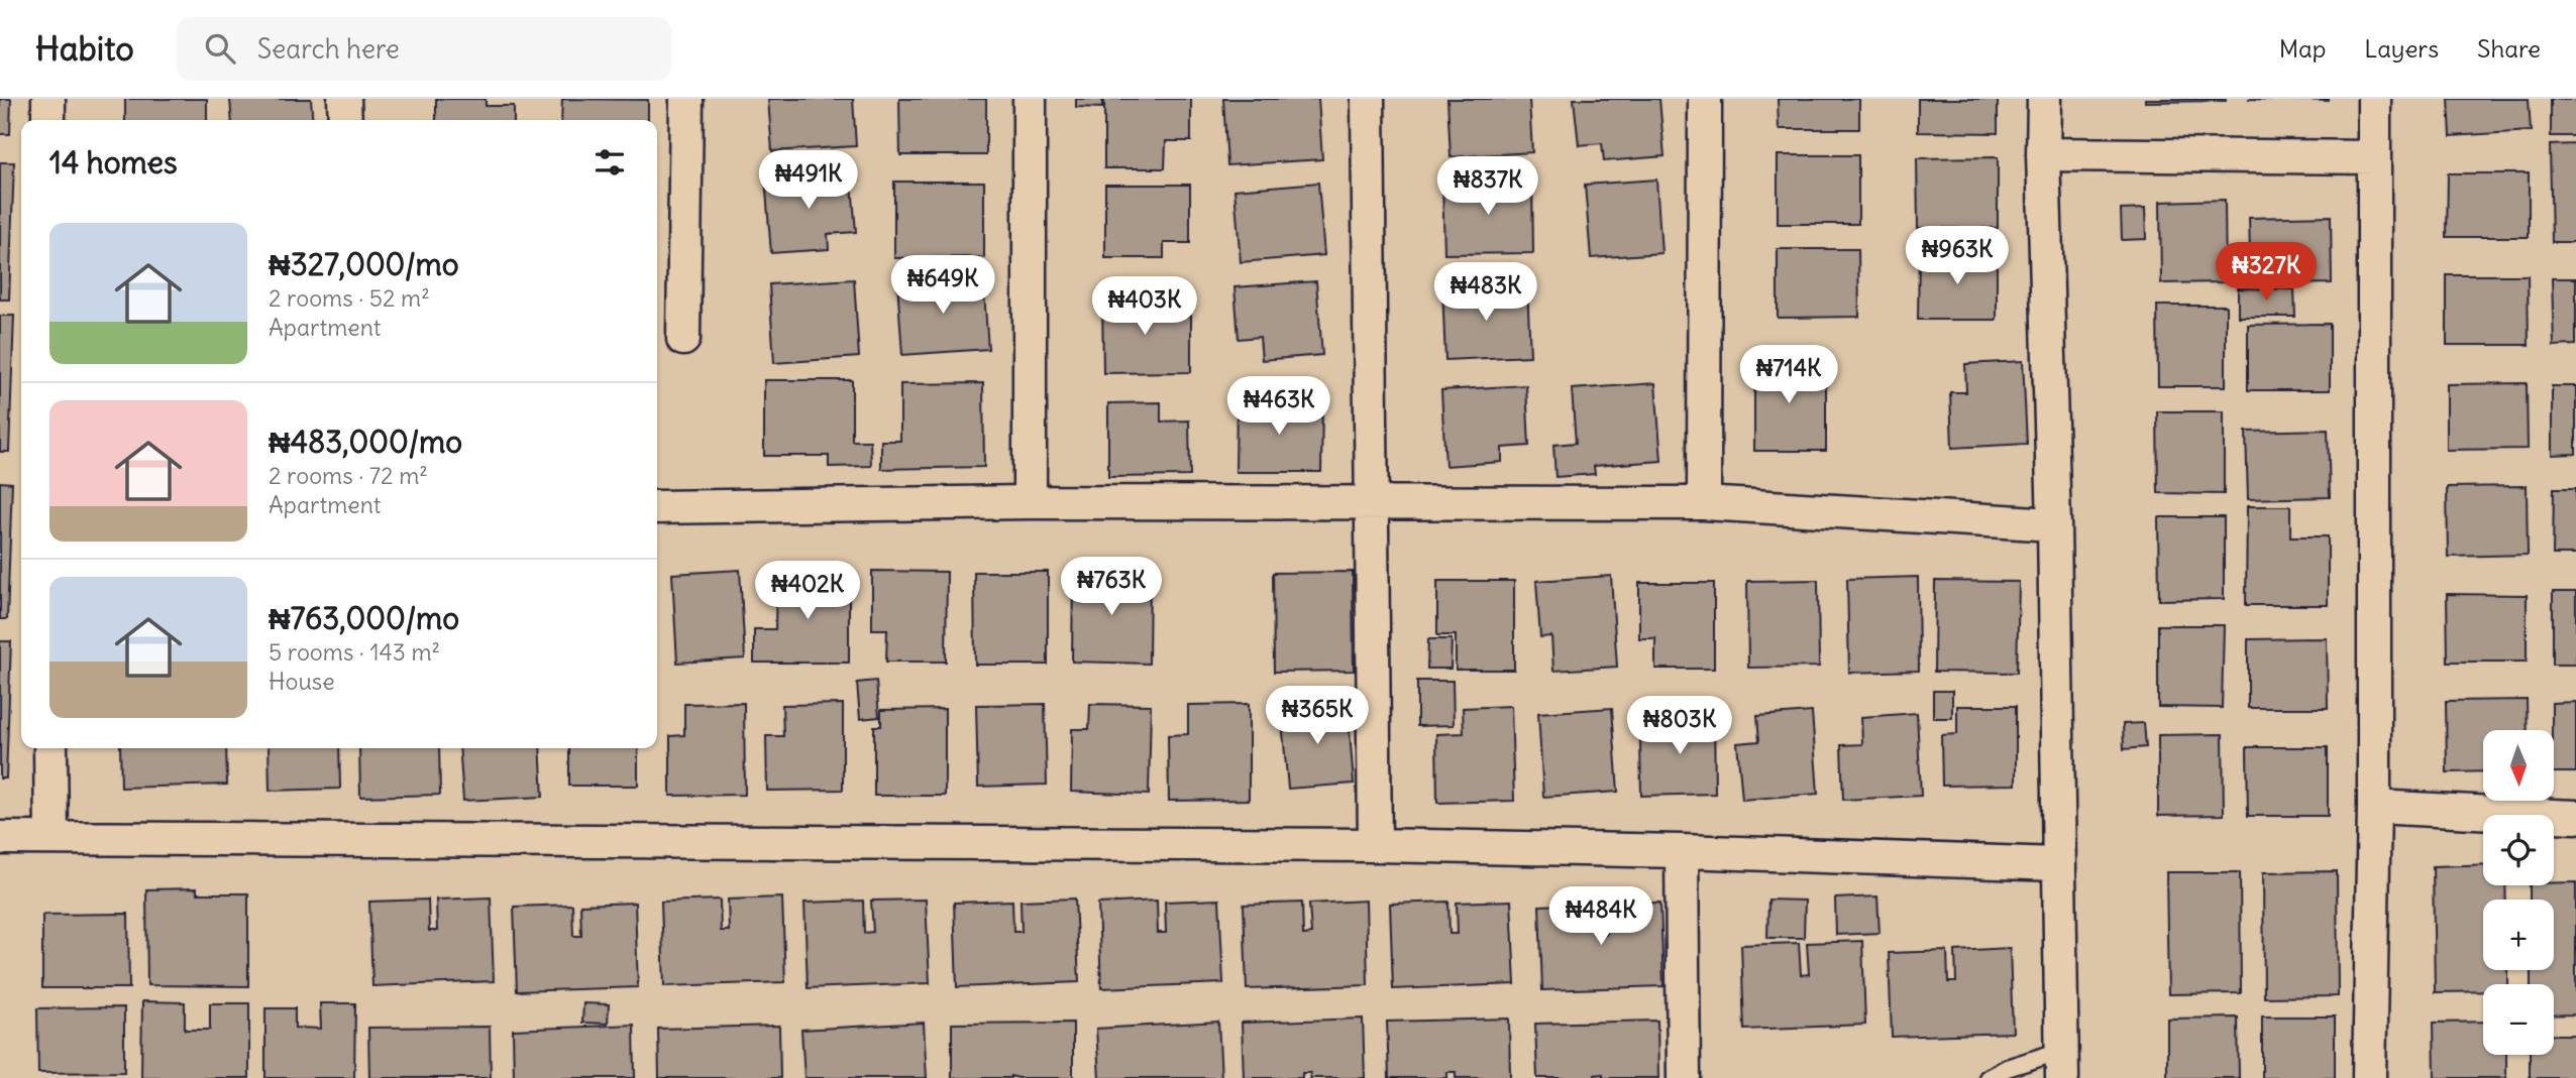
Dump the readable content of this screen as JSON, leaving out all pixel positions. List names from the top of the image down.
{
  "north": "bottom",
  "page": {
    "header": "Habito",
    "search": "Search here",
    "nav": ["Map", "Layers", "Share"],
    "heading": "14 homes",
    "price": [
      "₦491K",
      "₦837K",
      "₦963K",
      "₦327K",
      "₦649K",
      "₦483K",
      "₦403K",
      "₦714K",
      "₦463K",
      "₦763K",
      "₦402K",
      "₦365K",
      "₦803K",
      "₦484K"
    ],
    "list": [
      {
        "name": "₦327,000/mo",
        "note": "2 rooms · 52 m² · Apartment"
      },
      {
        "name": "₦483,000/mo",
        "note": "2 rooms · 72 m² · Apartment"
      },
      {
        "name": "₦763,000/mo",
        "note": "5 rooms · 143 m² · House"
      }
    ],
    "map_buttons": ["+", "−"]
  }
}
